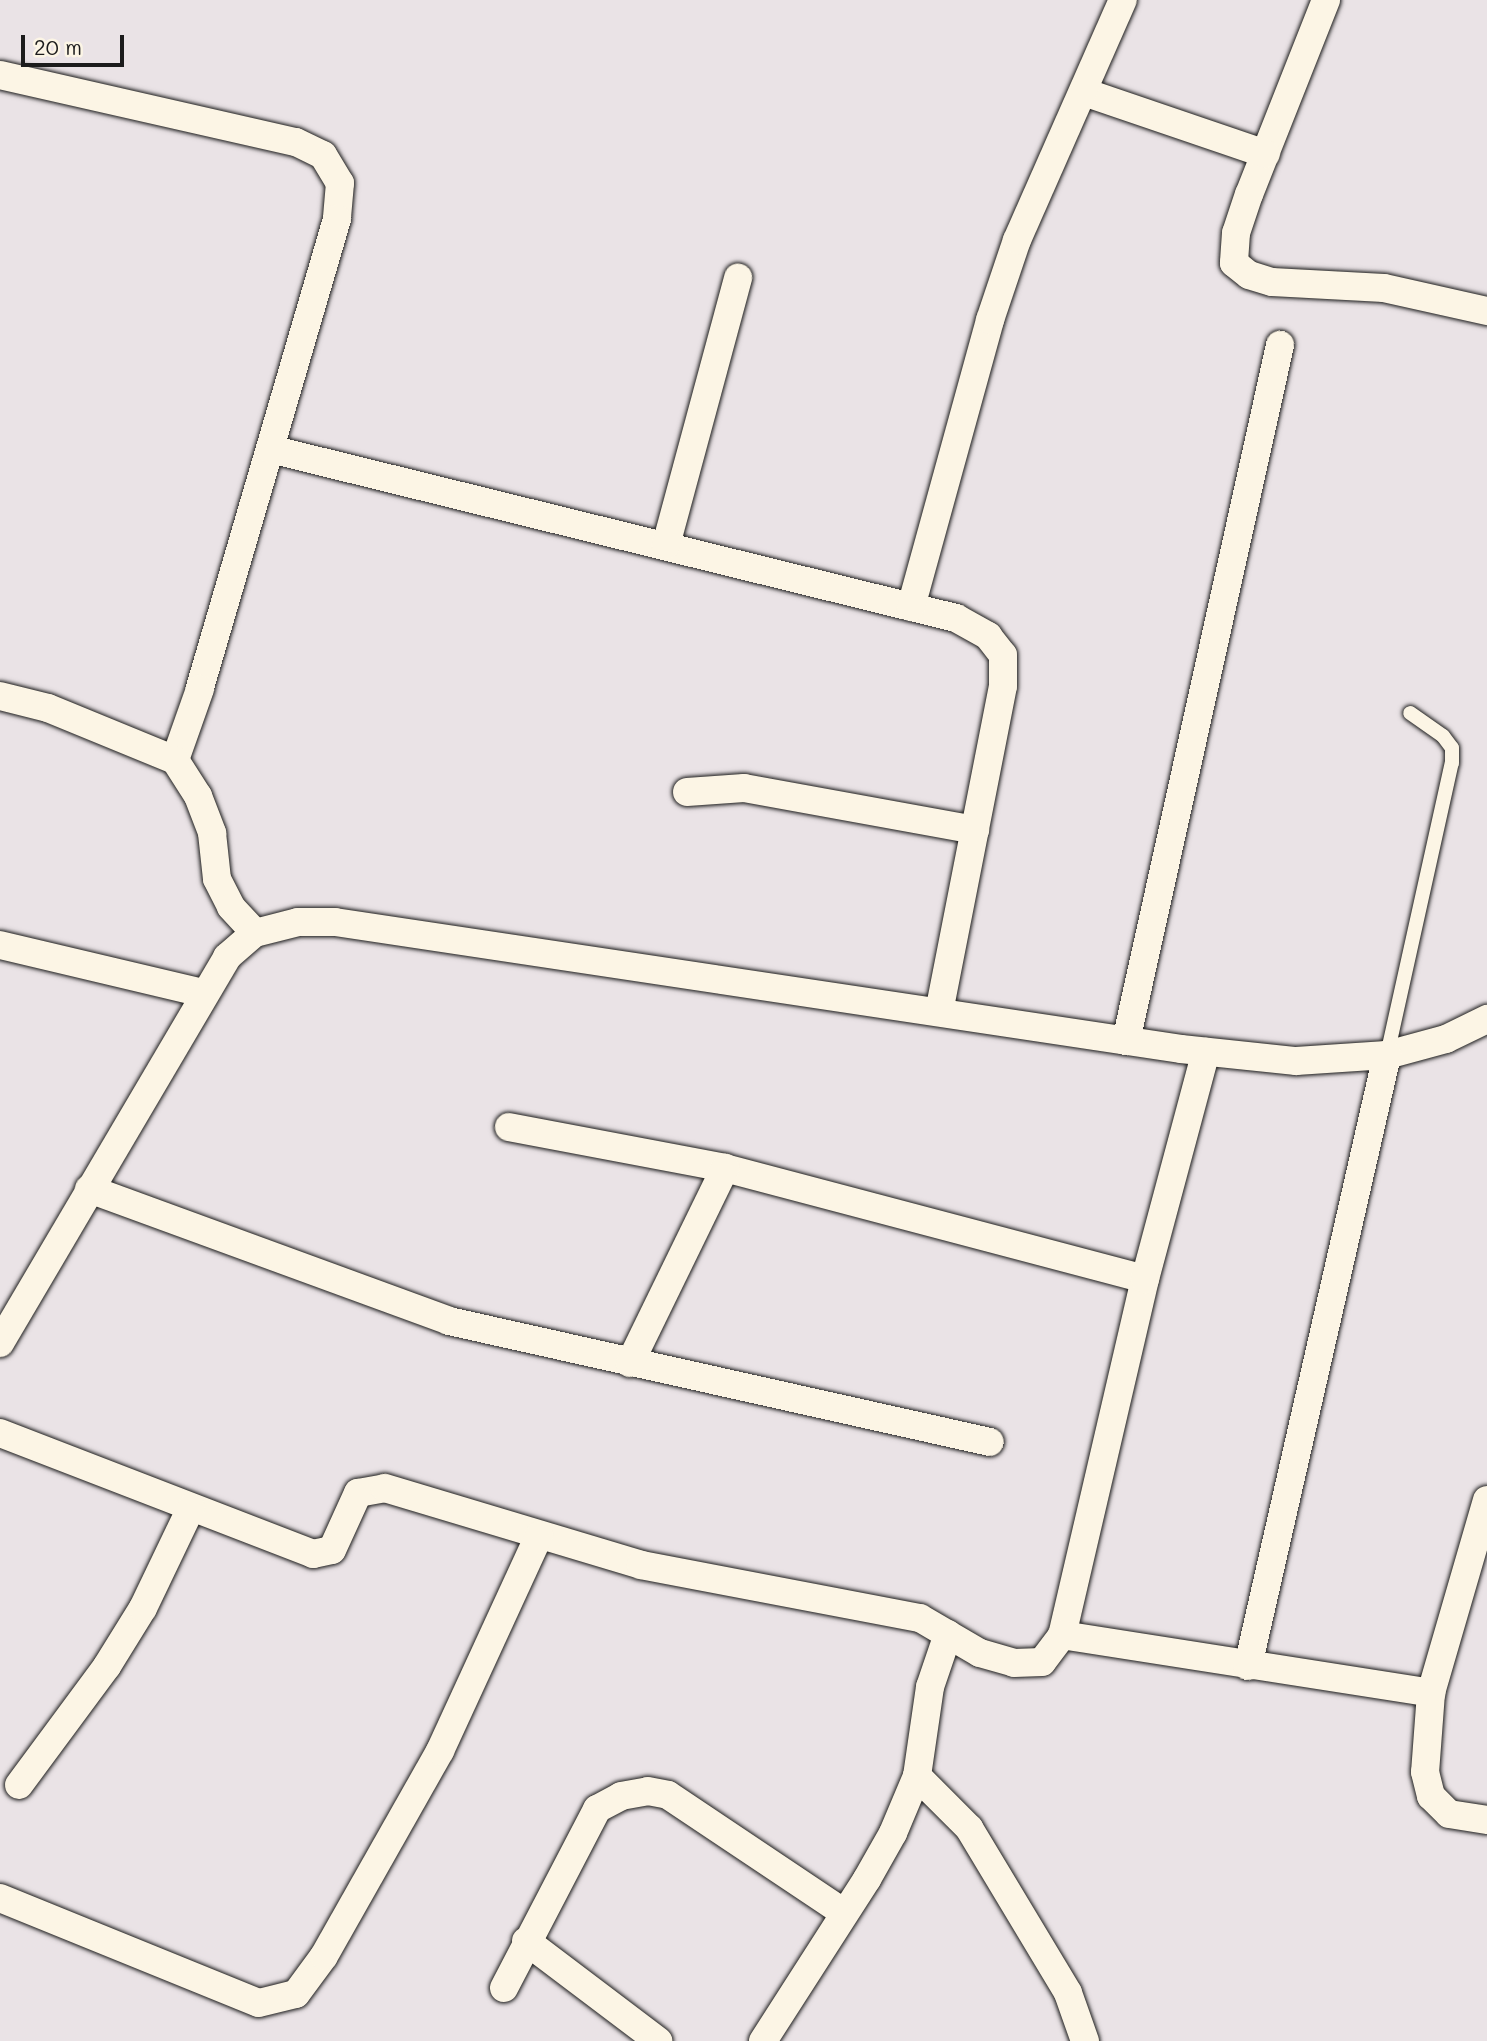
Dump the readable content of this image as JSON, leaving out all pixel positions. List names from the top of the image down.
{
  "scale_bar": "20 m"
}
